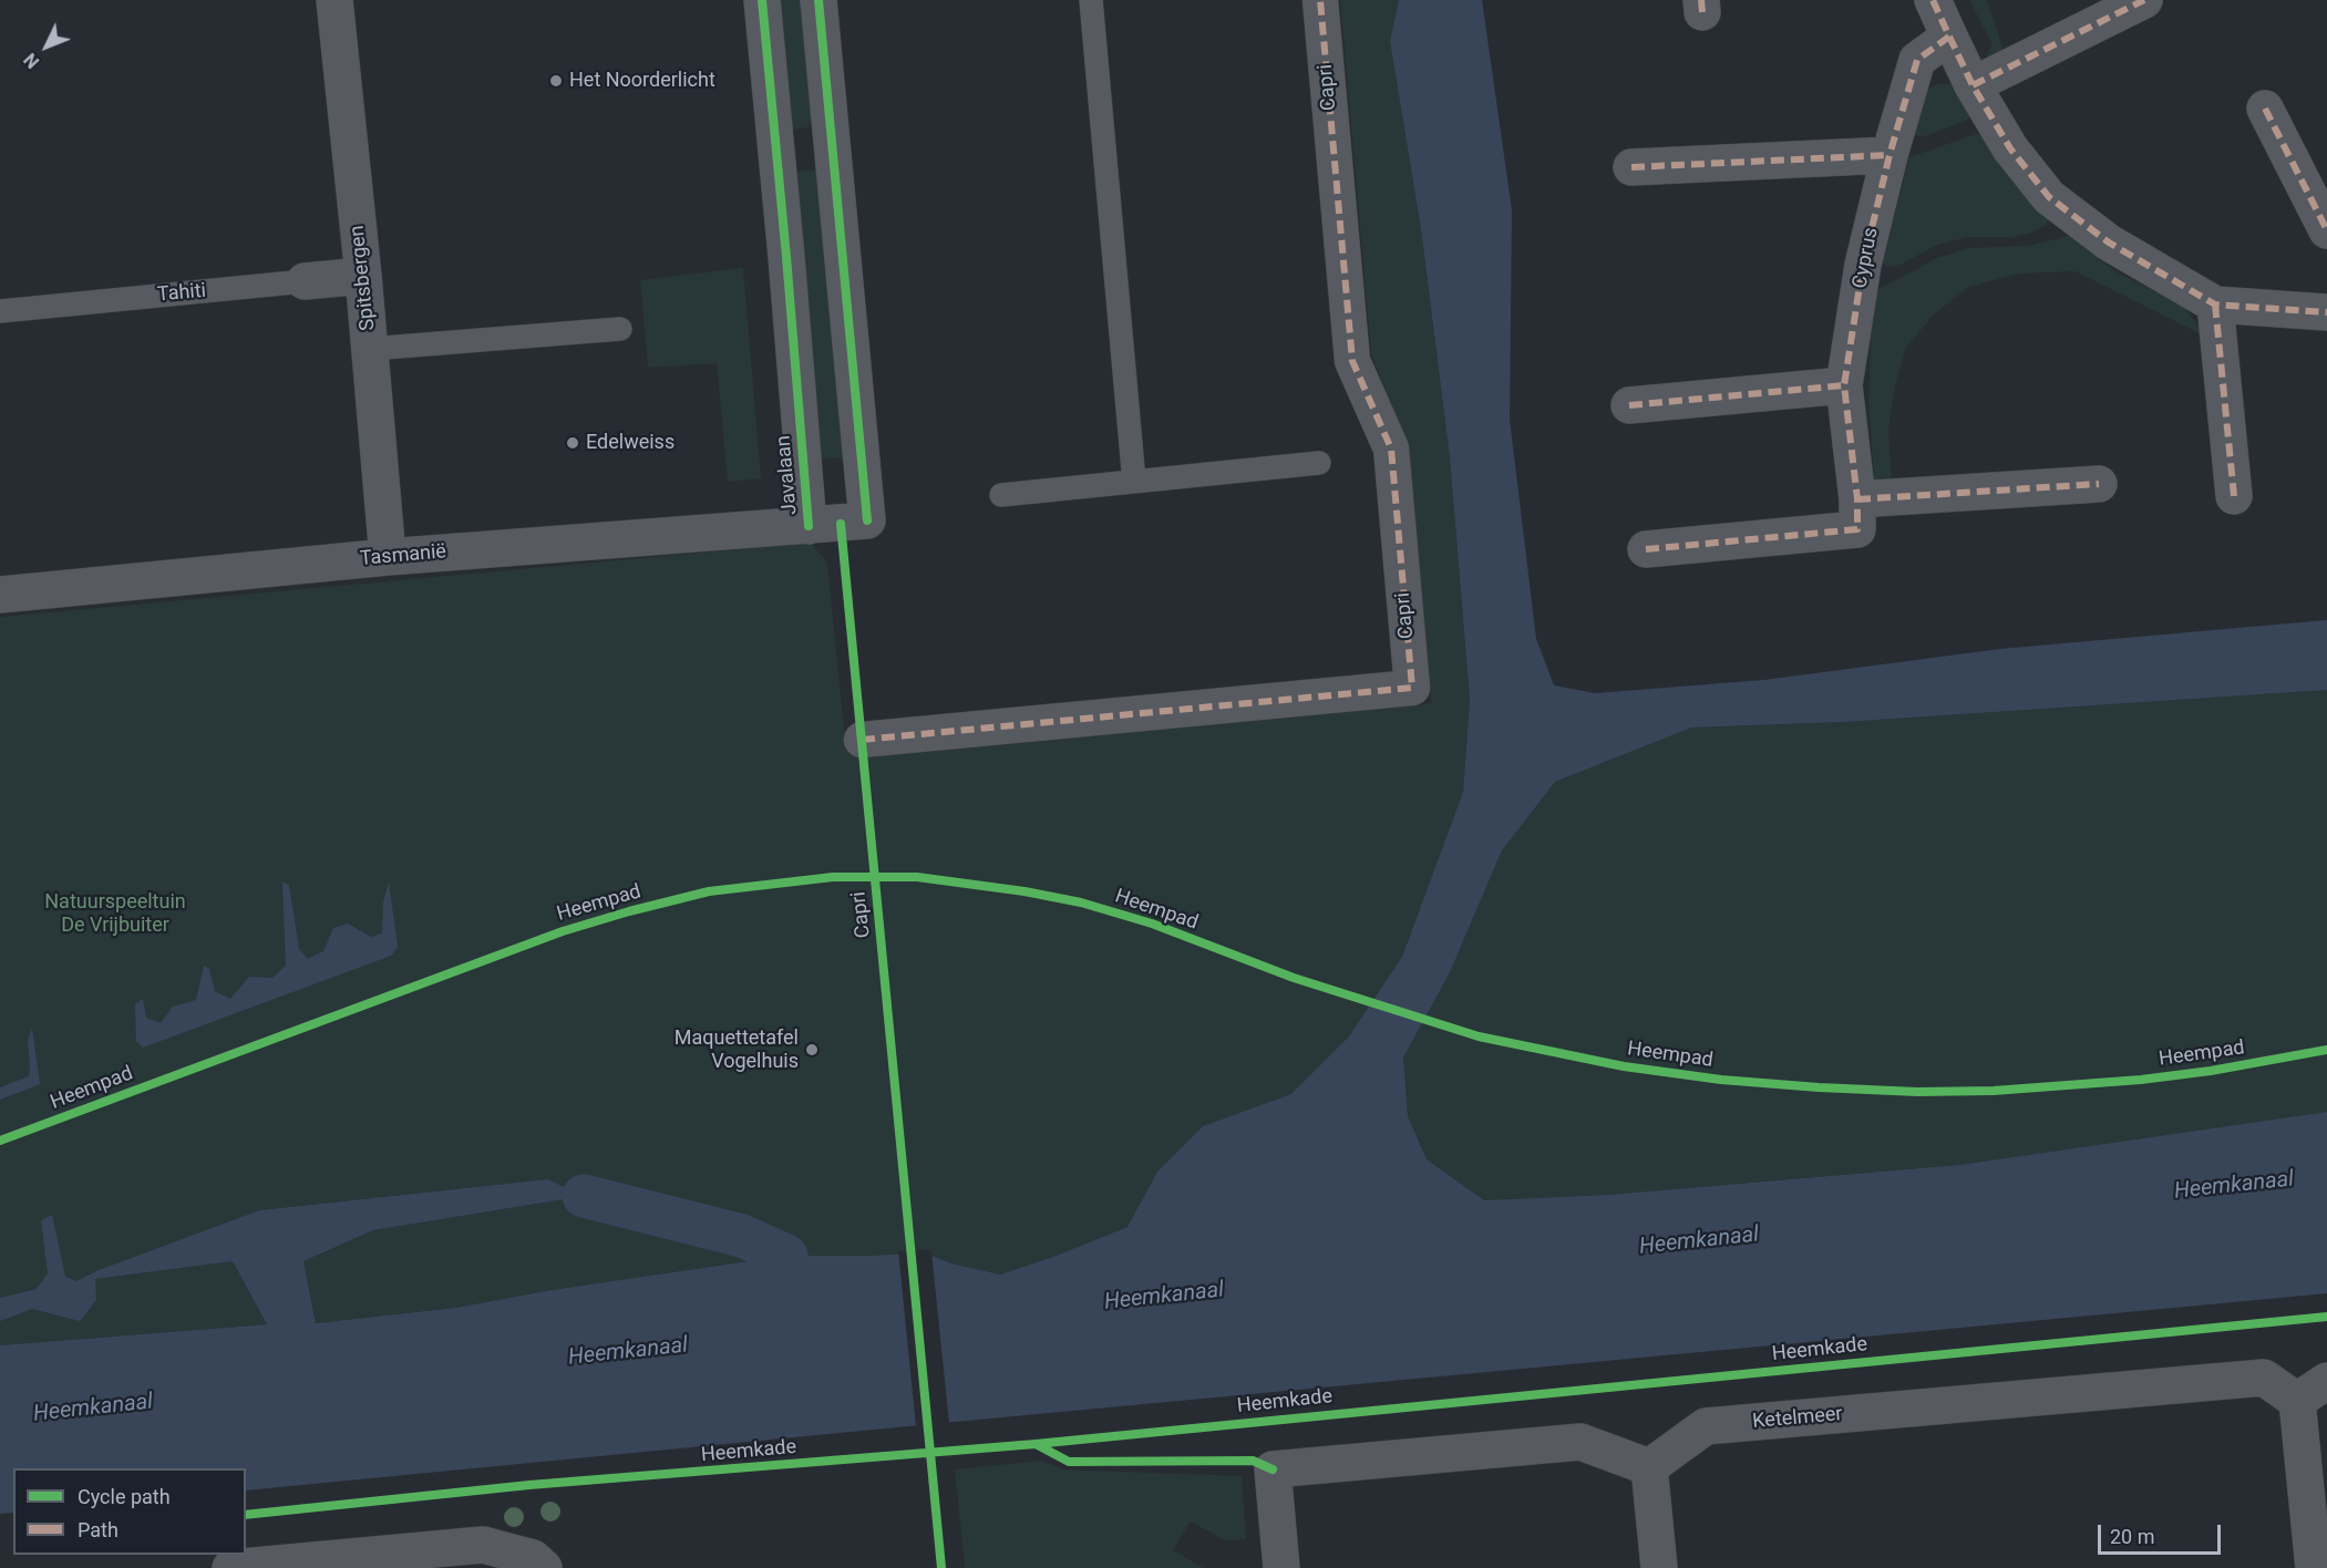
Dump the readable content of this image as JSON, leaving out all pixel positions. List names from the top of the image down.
{
  "streets": {
    "street": [
      "Capri",
      "Cyprus",
      "Spitsbergen",
      "Tahiti",
      "Javalaan",
      "Tasmanië",
      "Ketelmeer"
    ],
    "cycle path": ["Heempad", "Heemkade"]
  },
  "crossings": [
    ["Spitsbergen", "Tahiti"],
    ["Spitsbergen", "Tasmanië"],
    ["Javalaan", "Tasmanië"]
  ],
  "water": ["Heemkanaal"],
  "parks": ["Natuurspeeltuin De Vrijbuiter"],
  "places": ["Het Noorderlicht", "Edelweiss", "Maquettetafel Vogelhuis"],
  "legend": ["Cycle path", "Path"],
  "scale_bar": "20 m",
  "north": "bottom left"
}
